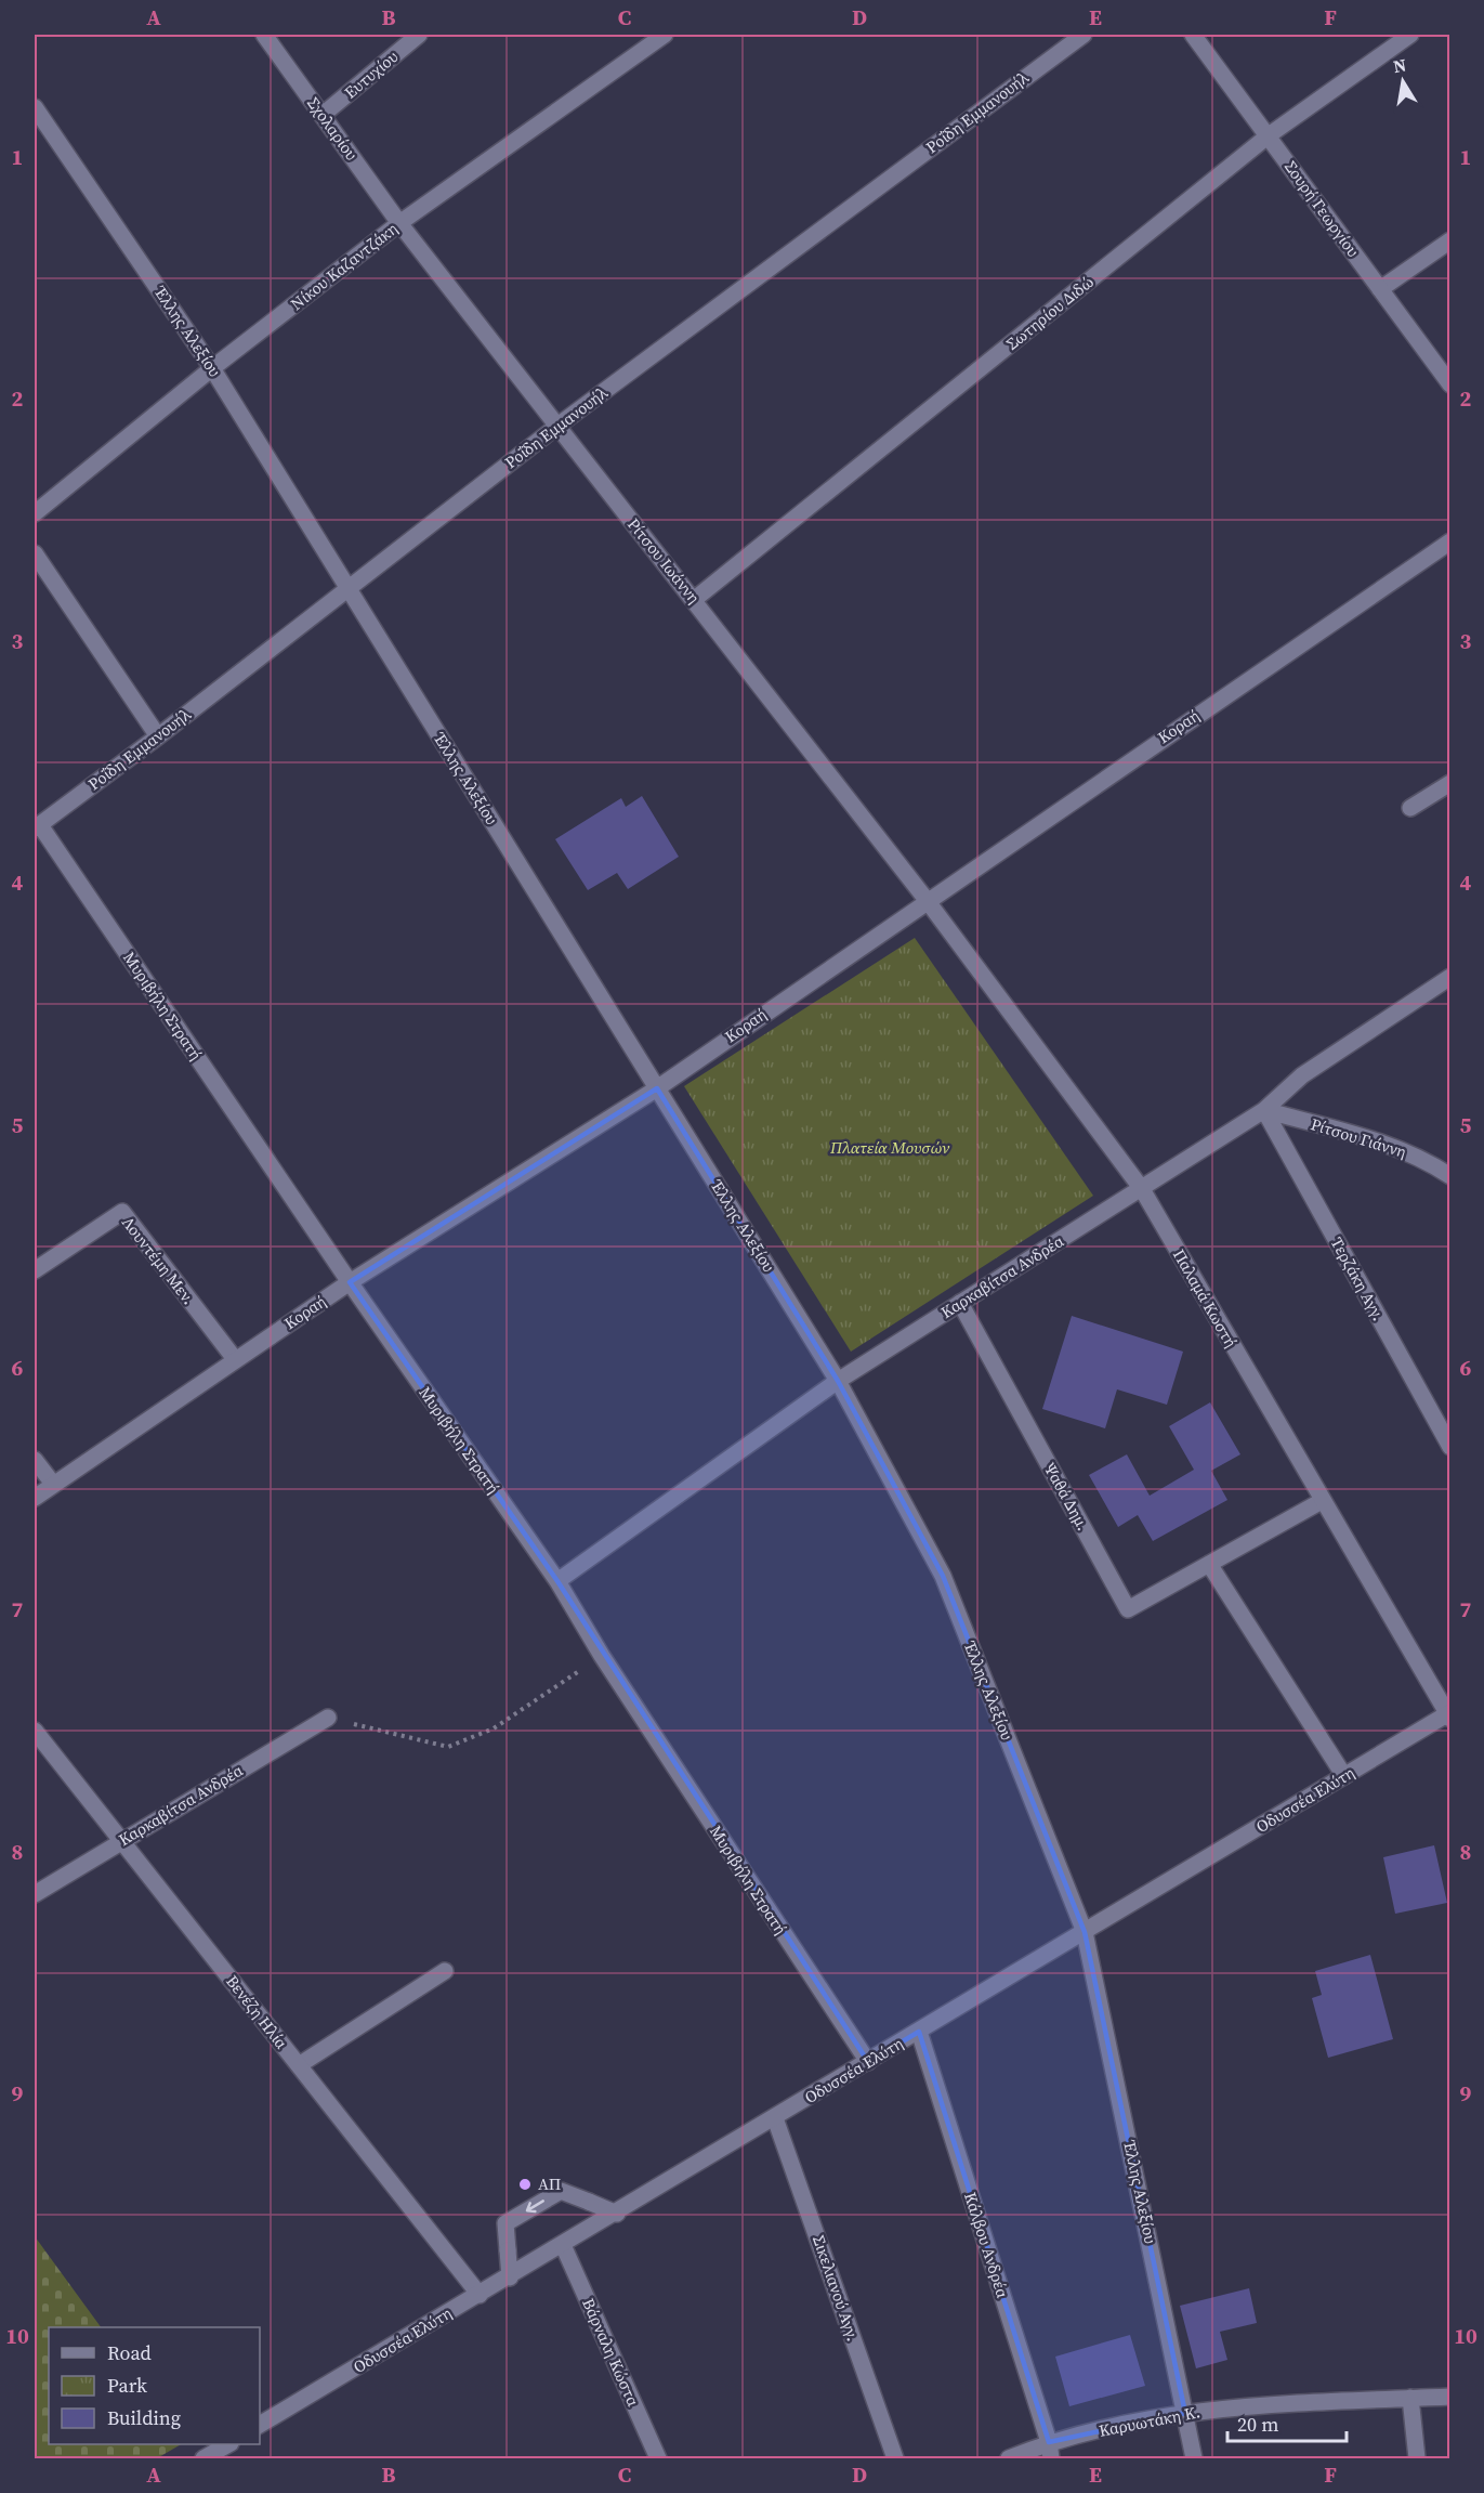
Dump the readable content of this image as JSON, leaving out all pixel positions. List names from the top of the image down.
{
  "streets": {
    "street": [
      "Ευτυχίου",
      "Ροΐδη Εμμανουήλ",
      "Σχολαρίου",
      "Σουρή Γεωργίου",
      "Νίκου Καζαντζάκη",
      "Σωτηρίου Διδώ",
      "Έλλης Αλεξίου",
      "Ρίτσου Ιωάννη",
      "Κοραή",
      "Μυριβήλη Στρατή",
      "Ρίτσου Γιάννη",
      "Λουντέμη Μεν.",
      "Καρκαβίτσα Ανδρέα",
      "Τερζάκη Αγγ.",
      "Παλαμά Κωστή",
      "Ψαθά Δημ.",
      "Οδυσσέα Ελύτη",
      "Βενέζη Ηλία",
      "Κάλβου Ανδρέα",
      "Σικελιανού Αγγ.",
      "Βάρναλη Κώστα",
      "Καρυωτάκη Κ."
    ]
  },
  "crossings": [
    ["Ευτυχίου", "Σχολαρίου"],
    ["Ροΐδη Εμμανουήλ", "Έλλης Αλεξίου"],
    ["Ροΐδη Εμμανουήλ", "Ρίτσου Ιωάννη"],
    ["Ροΐδη Εμμανουήλ", "Μυριβήλη Στρατή"],
    ["Σχολαρίου", "Νίκου Καζαντζάκη"],
    ["Σχολαρίου", "Ρίτσου Ιωάννη"],
    ["Σουρή Γεωργίου", "Σωτηρίου Διδώ"],
    ["Νίκου Καζαντζάκη", "Έλλης Αλεξίου"],
    ["Νίκου Καζαντζάκη", "Ρίτσου Ιωάννη"],
    ["Σωτηρίου Διδώ", "Ρίτσου Ιωάννη"],
    ["Έλλης Αλεξίου", "Κοραή"],
    ["Έλλης Αλεξίου", "Καρκαβίτσα Ανδρέα"],
    ["Έλλης Αλεξίου", "Οδυσσέα Ελύτη"],
    ["Έλλης Αλεξίου", "Καρυωτάκη Κ."],
    ["Ρίτσου Ιωάννη", "Κοραή"],
    ["Ρίτσου Ιωάννη", "Παλαμά Κωστή"],
    ["Κοραή", "Μυριβήλη Στρατή"],
    ["Κοραή", "Λουντέμη Μεν."],
    ["Κοραή", "Παλαμά Κωστή"],
    ["Μυριβήλη Στρατή", "Καρκαβίτσα Ανδρέα"],
    ["Μυριβήλη Στρατή", "Οδυσσέα Ελύτη"],
    ["Ρίτσου Γιάννη", "Καρκαβίτσα Ανδρέα"],
    ["Ρίτσου Γιάννη", "Τερζάκη Αγγ."],
    ["Καρκαβίτσα Ανδρέα", "Τερζάκη Αγγ."],
    ["Καρκαβίτσα Ανδρέα", "Παλαμά Κωστή"],
    ["Καρκαβίτσα Ανδρέα", "Ψαθά Δημ."],
    ["Καρκαβίτσα Ανδρέα", "Βενέζη Ηλία"],
    ["Παλαμά Κωστή", "Ψαθά Δημ."],
    ["Παλαμά Κωστή", "Οδυσσέα Ελύτη"],
    ["Οδυσσέα Ελύτη", "Βενέζη Ηλία"],
    ["Οδυσσέα Ελύτη", "Κάλβου Ανδρέα"],
    ["Οδυσσέα Ελύτη", "Σικελιανού Αγγ."],
    ["Οδυσσέα Ελύτη", "Βάρναλη Κώστα"],
    ["Κάλβου Ανδρέα", "Καρυωτάκη Κ."]
  ],
  "parks": ["Πλατεία Μουσών"],
  "places": ["ΑΠ"],
  "legend": ["Road", "Park", "Building"],
  "scale_bar": "20 m",
  "north": "top",
  "grid": {
    "columns": [
      "A",
      "B",
      "C",
      "D",
      "E",
      "F"
    ],
    "rows": [
      "1",
      "2",
      "3",
      "4",
      "5",
      "6",
      "7",
      "8",
      "9",
      "10"
    ]
  }
}
